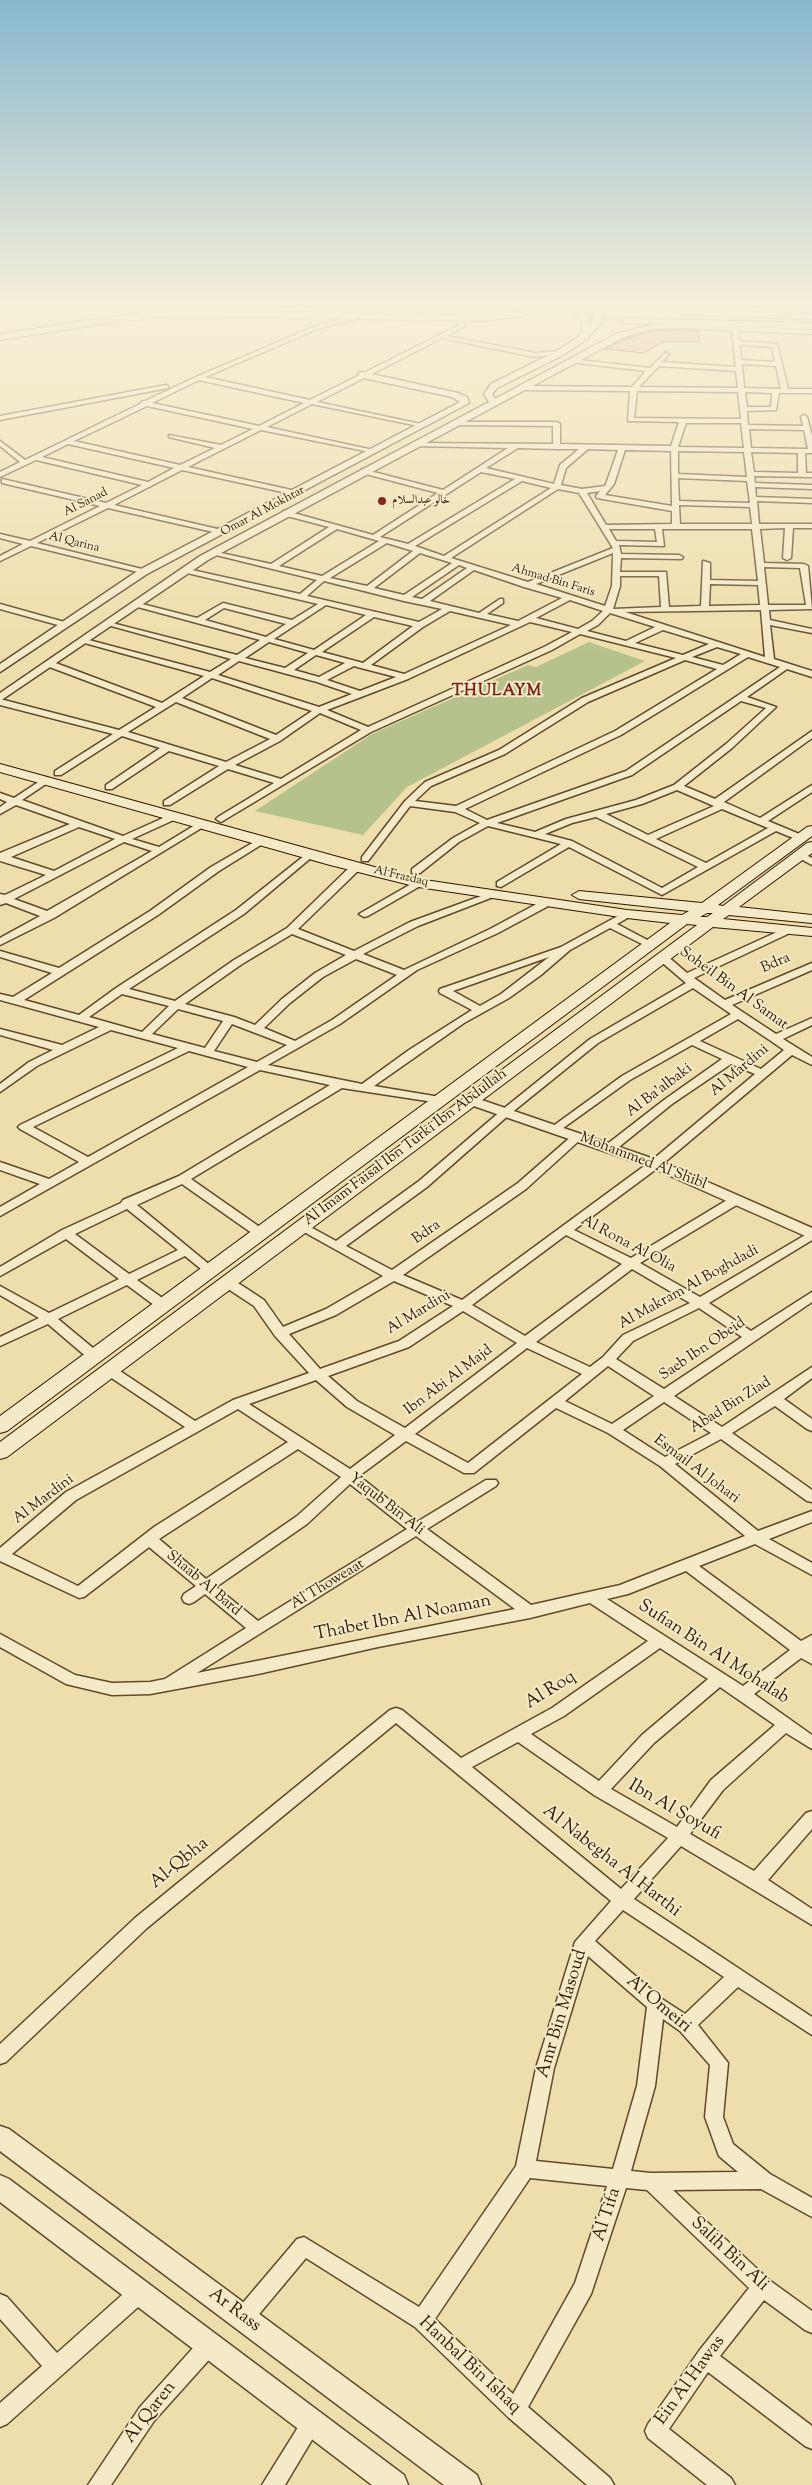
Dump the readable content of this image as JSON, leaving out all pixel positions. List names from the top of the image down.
{
  "streets": {
    "main road": ["Al Frazdaq", "Al Imam Faisal Ibn Turki Ibn Abdullah"],
    "street": [
      "Al Sanad",
      "Omar Al Mokhtar",
      "Al Qarina",
      "Ahmad Bin Faris",
      "Bdra",
      "Soheil Bin Al Samat",
      "Al Mardini",
      "Al Ba'albaki",
      "Mohammed Al Shibl",
      "Al Rona Al Olia",
      "Al Makram Al Boghdadi",
      "Saeb Ibn Obeid",
      "Ibn Abi Al Majd",
      "Abad Bin Ziad",
      "Esmail Al Johari",
      "Yaqub Bin Ali",
      "Shaab Al Bard",
      "Al Thoweaat",
      "Thabet Ibn Al Noaman",
      "Sufian Bin Al Mohalab",
      "Al Roq",
      "Ibn Al Soyufi",
      "Al Nabegha Al Harthi",
      "Al-Qbha",
      "Al Omeiri",
      "Amr Bin Masoud",
      "Al Tifa",
      "Salih Bin Ali",
      "Ar Rass",
      "Hanbal Bin Ishaq",
      "Ein Al Hawas",
      "Al Qaren"
    ]
  },
  "crossings": [
    ["Al Sanad", "Al Qarina"],
    ["Omar Al Mokhtar", "Al Qarina"],
    ["Omar Al Mokhtar", "Ahmad Bin Faris"],
    ["Al Frazdaq", "Al Imam Faisal Ibn Turki Ibn Abdullah"],
    ["Bdra", "Soheil Bin Al Samat"],
    ["Bdra", "Mohammed Al Shibl"],
    ["Soheil Bin Al Samat", "Al Mardini"],
    ["Soheil Bin Al Samat", "Al Imam Faisal Ibn Turki Ibn Abdullah"],
    ["Al Mardini", "Mohammed Al Shibl"],
    ["Al Mardini", "Al Rona Al Olia"],
    ["Al Mardini", "Yaqub Bin Ali"],
    ["Al Ba'albaki", "Mohammed Al Shibl"],
    ["Al Imam Faisal Ibn Turki Ibn Abdullah", "Mohammed Al Shibl"],
    ["Mohammed Al Shibl", "Al Makram Al Boghdadi"],
    ["Mohammed Al Shibl", "Ibn Abi Al Majd"],
    ["Al Rona Al Olia", "Al Makram Al Boghdadi"],
    ["Al Rona Al Olia", "Saeb Ibn Obeid"],
    ["Al Rona Al Olia", "Ibn Abi Al Majd"],
    ["Al Makram Al Boghdadi", "Ibn Abi Al Majd"],
    ["Al Makram Al Boghdadi", "Esmail Al Johari"],
    ["Saeb Ibn Obeid", "Esmail Al Johari"],
    ["Ibn Abi Al Majd", "Yaqub Bin Ali"],
    ["Ibn Abi Al Majd", "Shaab Al Bard"],
    ["Abad Bin Ziad", "Esmail Al Johari"],
    ["Esmail Al Johari", "Thabet Ibn Al Noaman"],
    ["Yaqub Bin Ali", "Al Thoweaat"],
    ["Yaqub Bin Ali", "Thabet Ibn Al Noaman"],
    ["Shaab Al Bard", "Al Thoweaat"],
    ["Al Thoweaat", "Thabet Ibn Al Noaman"],
    ["Thabet Ibn Al Noaman", "Sufian Bin Al Mohalab"],
    ["Sufian Bin Al Mohalab", "Al Roq"],
    ["Sufian Bin Al Mohalab", "Amr Bin Masoud"],
    ["Al Roq", "Ibn Al Soyufi"],
    ["Al Roq", "Al Nabegha Al Harthi"],
    ["Ibn Al Soyufi", "Amr Bin Masoud"],
    ["Al Nabegha Al Harthi", "Al-Qbha"],
    ["Al Nabegha Al Harthi", "Amr Bin Masoud"],
    ["Al Omeiri", "Amr Bin Masoud"],
    ["Al Omeiri", "Al Tifa"],
    ["Amr Bin Masoud", "Hanbal Bin Ishaq"],
    ["Al Tifa", "Hanbal Bin Ishaq"],
    ["Salih Bin Ali", "Ein Al Hawas"],
    ["Ar Rass", "Hanbal Bin Ishaq"]
  ],
  "districts": ["THULAYM"],
  "places": ["خالو عبدالسلام"]
}
